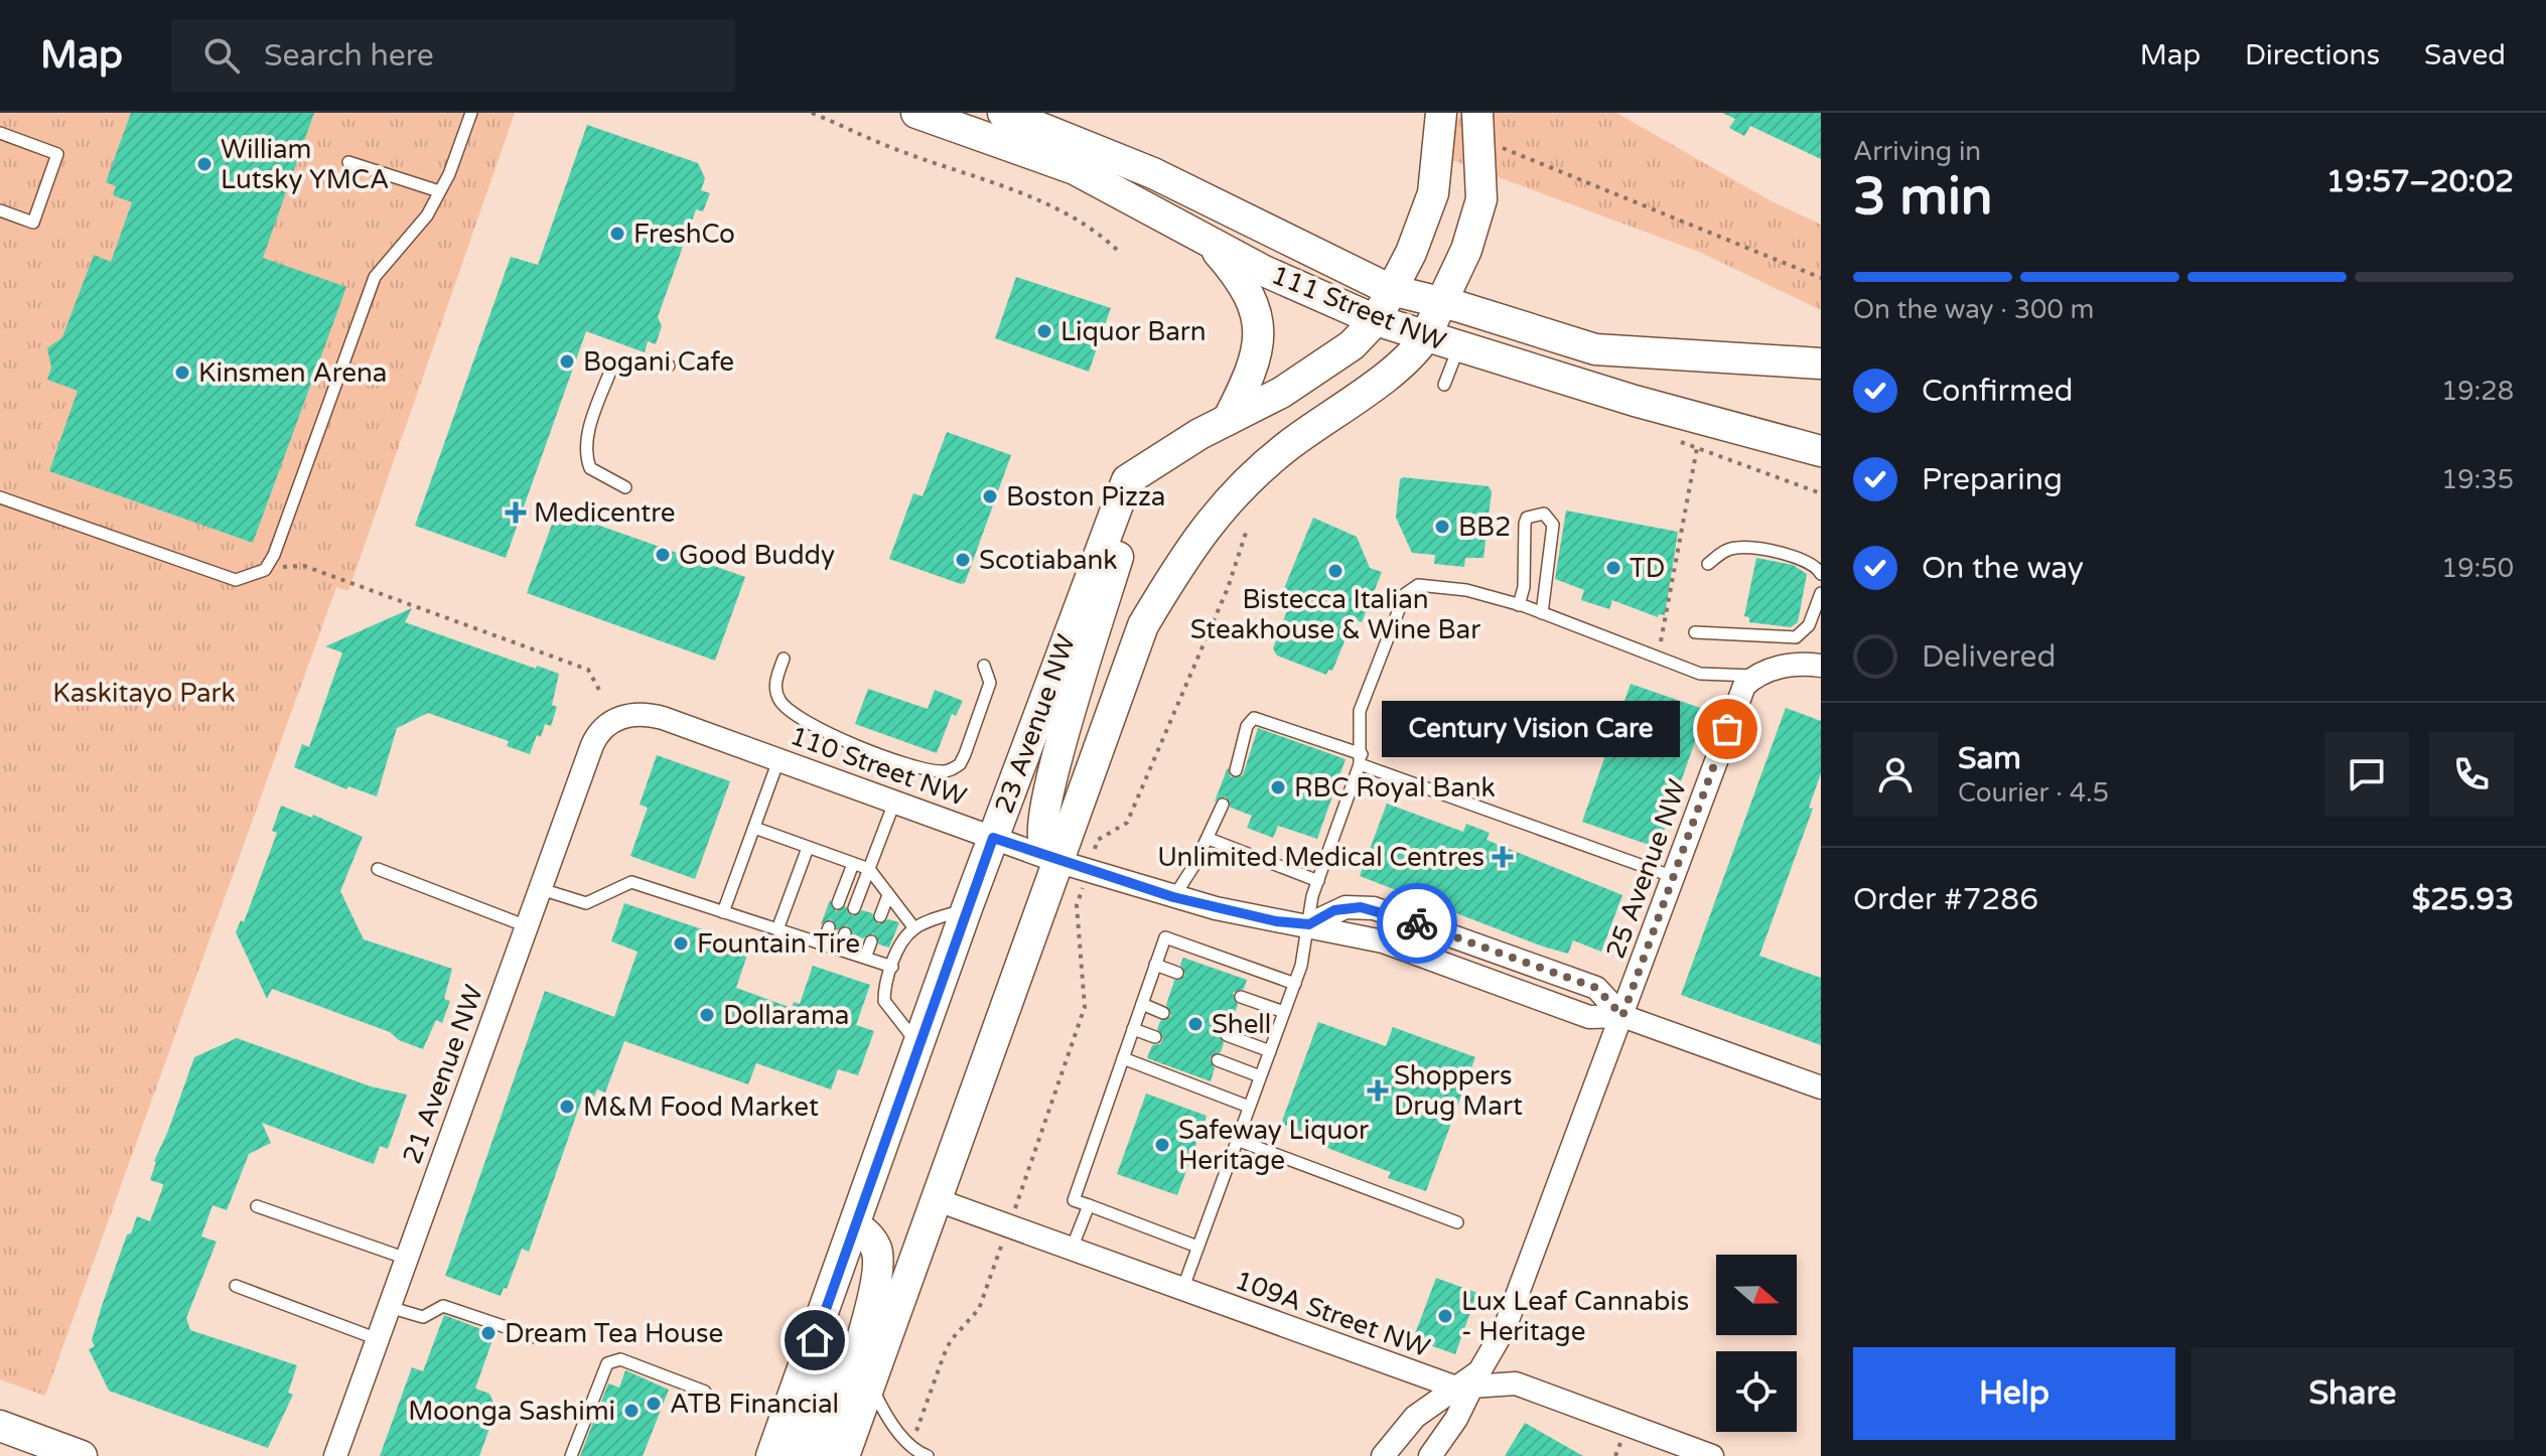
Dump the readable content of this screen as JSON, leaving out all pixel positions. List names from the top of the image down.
{
  "streets": {
    "main road": ["111 Street NW", "23 Avenue NW"],
    "street": [
      "110 Street NW",
      "25 Avenue NW",
      "21 Avenue NW",
      "109A Street NW"
    ]
  },
  "crossings": [
    ["111 Street NW", "23 Avenue NW"],
    ["23 Avenue NW", "110 Street NW"],
    ["110 Street NW", "25 Avenue NW"],
    ["110 Street NW", "21 Avenue NW"],
    ["25 Avenue NW", "109A Street NW"]
  ],
  "parks": ["Kaskitayo Park"],
  "places": {
    "other": [
      "William Lutsky YMCA",
      "FreshCo",
      "Liquor Barn",
      "Bogani Cafe",
      "Kinsmen Arena",
      "Boston Pizza",
      "BB2",
      "Good Buddy",
      "Scotiabank",
      "TD",
      "Bistecca Italian Steakhouse & Wine Bar",
      "Century Vision Care",
      "RBC Royal Bank",
      "Fountain Tire",
      "Dollarama",
      "Shell",
      "M&M Food Market",
      "Safeway Liquor Heritage",
      "Lux Leaf Cannabis - Heritage",
      "Dream Tea House",
      "ATB Financial",
      "Moonga Sashimi"
    ],
    "health": ["Medicentre", "Unlimited Medical Centres", "Shoppers Drug Mart"]
  },
  "north": "right",
  "page": {
    "header": "Map",
    "search": "Search here",
    "nav": ["Map", "Directions", "Saved"],
    "heading": ["3 min", "Arriving in", "19:57–20:02"],
    "panel": [
      "Sam",
      "Courier · 4.5",
      "Order #7286",
      "$25.93"
    ],
    "bar": "On the way · 300 m",
    "list": [
      ["Confirmed", "19:28"],
      ["Preparing", "19:35"],
      ["On the way", "19:50"],
      "Delivered"
    ],
    "bubble": "Century Vision Care",
    "buttons": ["Help", "Share"]
  }
}
